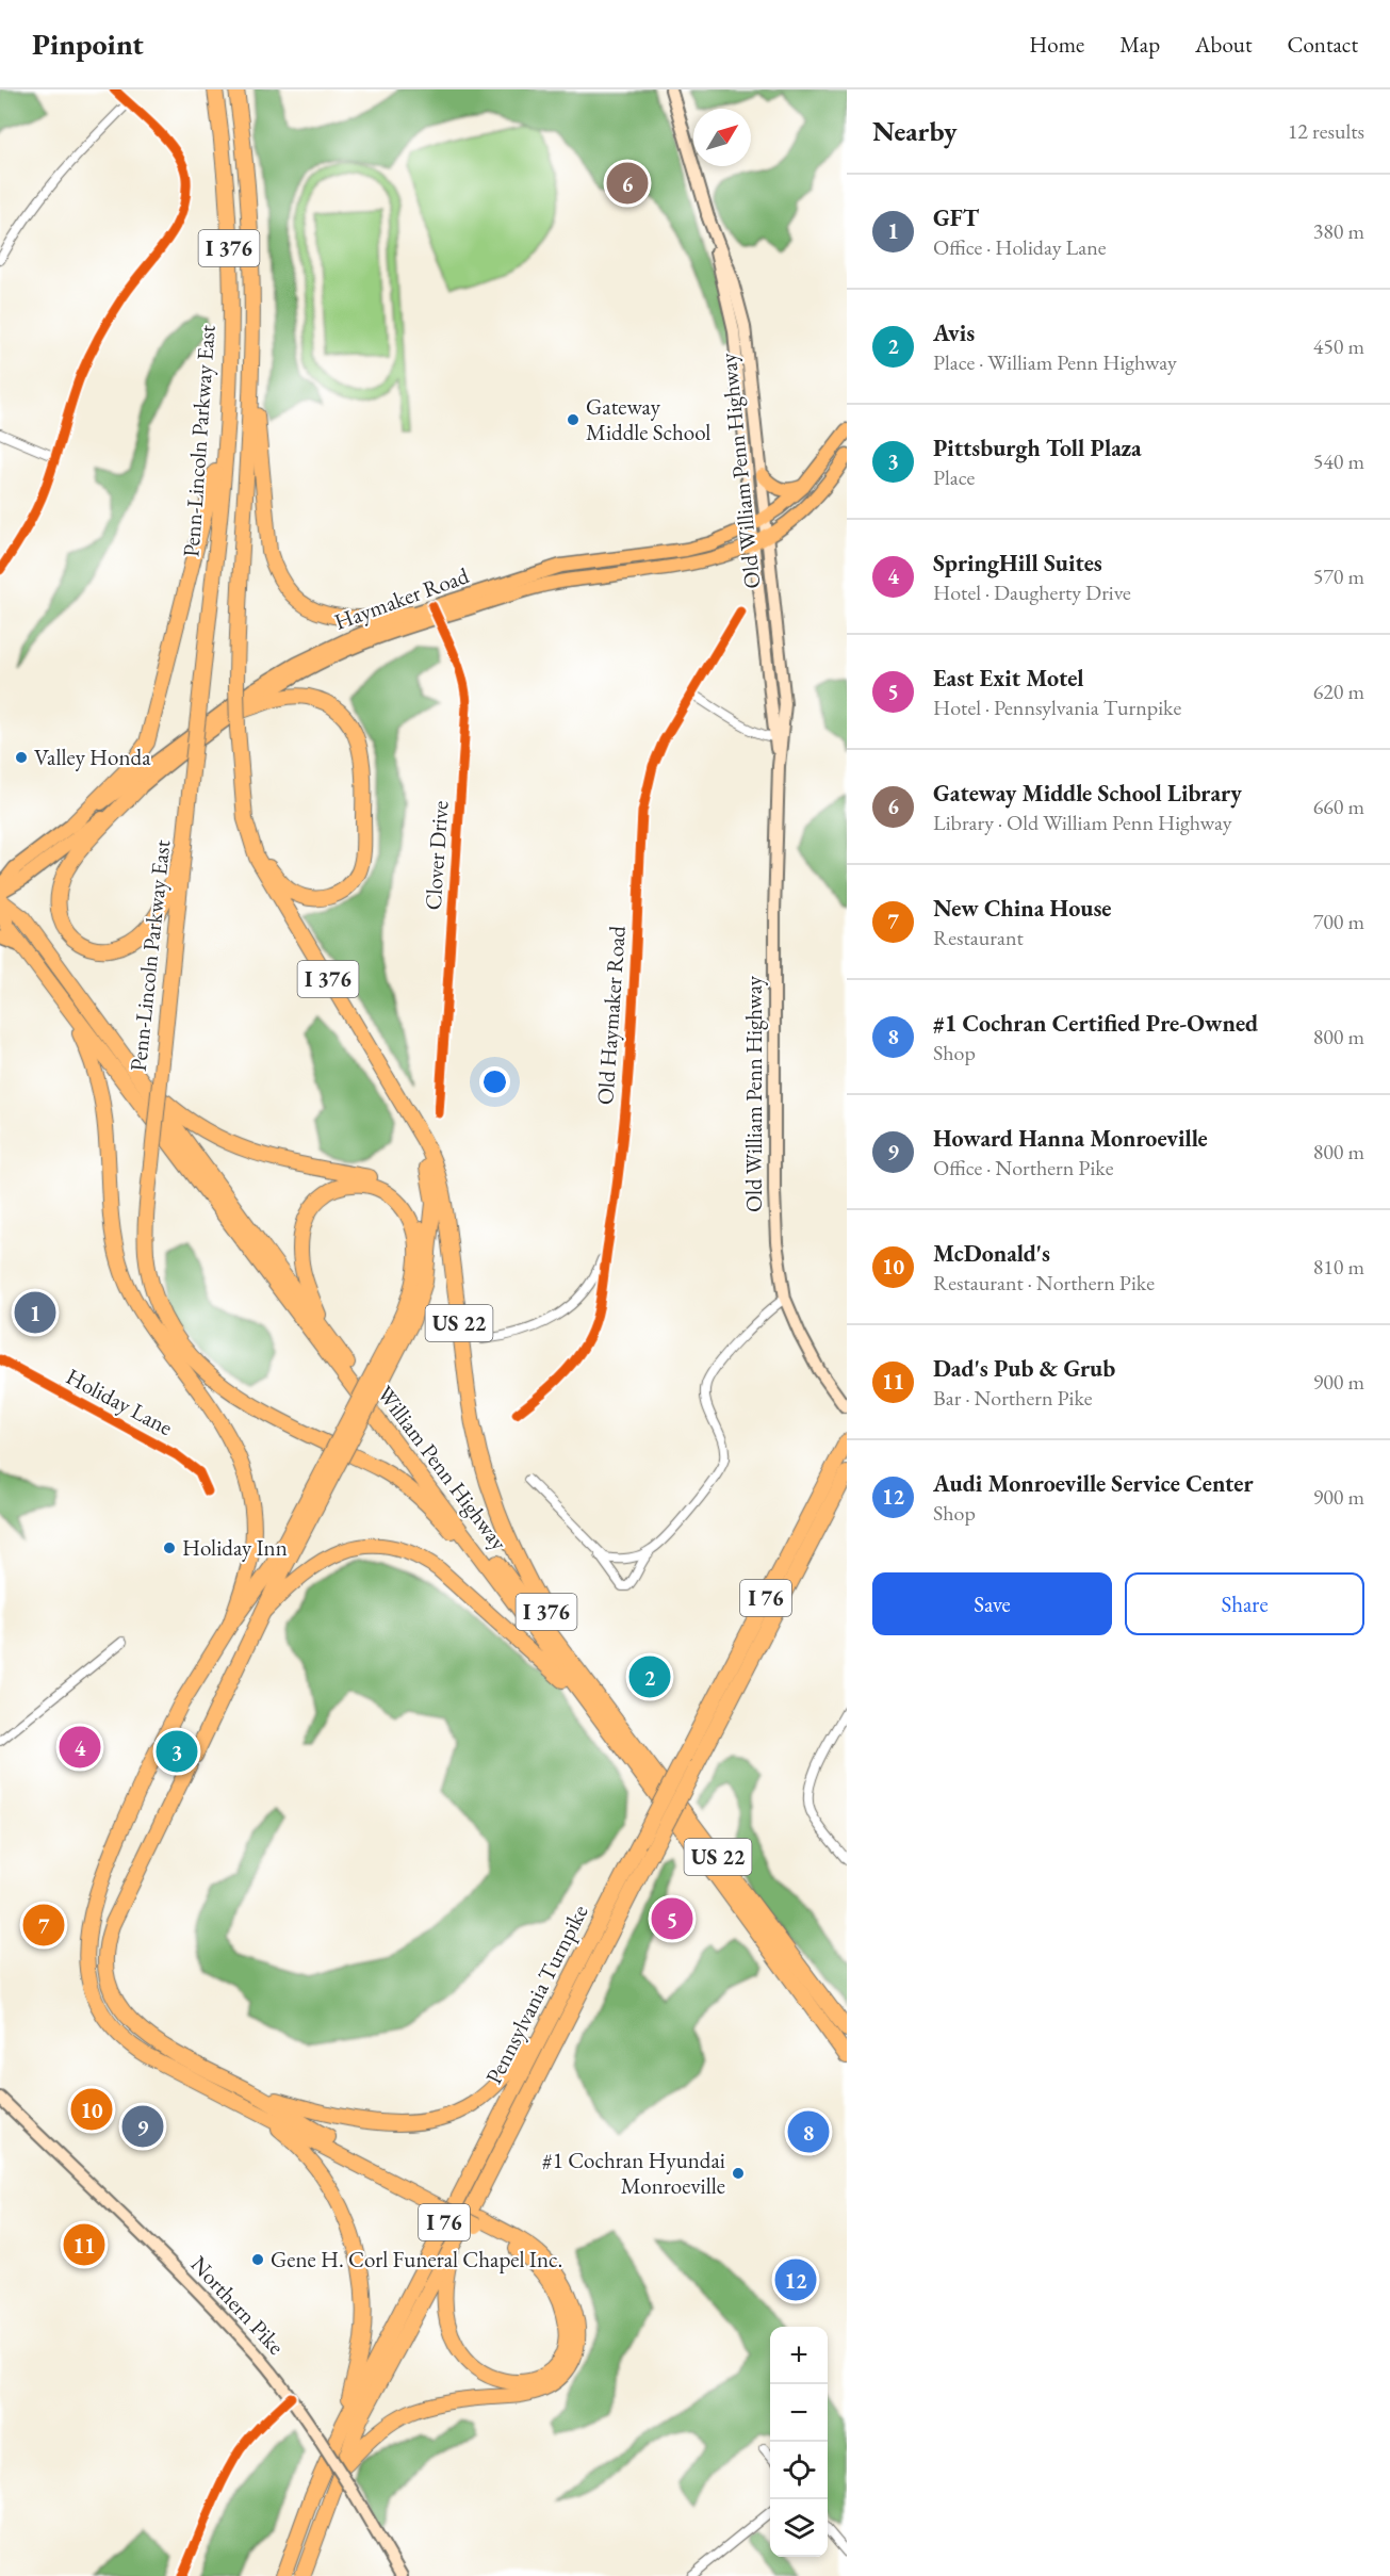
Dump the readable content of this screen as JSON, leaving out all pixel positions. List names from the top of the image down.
{
  "streets": {
    "highway": [
      "I 376",
      "Penn-Lincoln Parkway East",
      "US 22",
      "William Penn Highway",
      "I 76",
      "Pennsylvania Turnpike"
    ],
    "main road": ["Old William Penn Highway", "Haymaker Road", "Northern Pike"],
    "street": ["Clover Drive", "Old Haymaker Road", "Holiday Lane"]
  },
  "crossings": [
    ["Penn-Lincoln Parkway East", "William Penn Highway"],
    ["Old William Penn Highway", "Haymaker Road"],
    ["Haymaker Road", "Clover Drive"]
  ],
  "places": [
    "Gateway Middle School",
    "Valley Honda",
    "Holiday Inn",
    "#1 Cochran Hyundai Monroeville",
    "Gene H. Corl Funeral Chapel Inc."
  ],
  "north": "top right",
  "page": {
    "header": "Pinpoint",
    "nav": [
      "Home",
      "Map",
      "About",
      "Contact"
    ],
    "heading": ["Nearby", "12 results"],
    "pins": [
      "6",
      "1",
      "2",
      "4",
      "3",
      "5",
      "7",
      "10",
      "9",
      "8",
      "11",
      "12"
    ],
    "list": [
      {
        "mark": "1",
        "name": "GFT",
        "note": "Office · Holiday Lane",
        "value": "380 m"
      },
      {
        "mark": "2",
        "name": "Avis",
        "note": "Place · William Penn Highway",
        "value": "450 m"
      },
      {
        "mark": "3",
        "name": "Pittsburgh Toll Plaza",
        "note": "Place",
        "value": "540 m"
      },
      {
        "mark": "4",
        "name": "SpringHill Suites",
        "note": "Hotel · Daugherty Drive",
        "value": "570 m"
      },
      {
        "mark": "5",
        "name": "East Exit Motel",
        "note": "Hotel · Pennsylvania Turnpike",
        "value": "620 m"
      },
      {
        "mark": "6",
        "name": "Gateway Middle School Library",
        "note": "Library · Old William Penn Highway",
        "value": "660 m"
      },
      {
        "mark": "7",
        "name": "New China House",
        "note": "Restaurant",
        "value": "700 m"
      },
      {
        "mark": "8",
        "name": "#1 Cochran Certified Pre-Owned",
        "note": "Shop",
        "value": "800 m"
      },
      {
        "mark": "9",
        "name": "Howard Hanna Monroeville",
        "note": "Office · Northern Pike",
        "value": "800 m"
      },
      {
        "mark": "10",
        "name": "McDonald's",
        "note": "Restaurant · Northern Pike",
        "value": "810 m"
      },
      {
        "mark": "11",
        "name": "Dad's Pub & Grub",
        "note": "Bar · Northern Pike",
        "value": "900 m"
      },
      {
        "mark": "12",
        "name": "Audi Monroeville Service Center",
        "note": "Shop",
        "value": "900 m"
      }
    ],
    "buttons": ["Save", "Share"],
    "map_buttons": ["+", "−"]
  }
}
